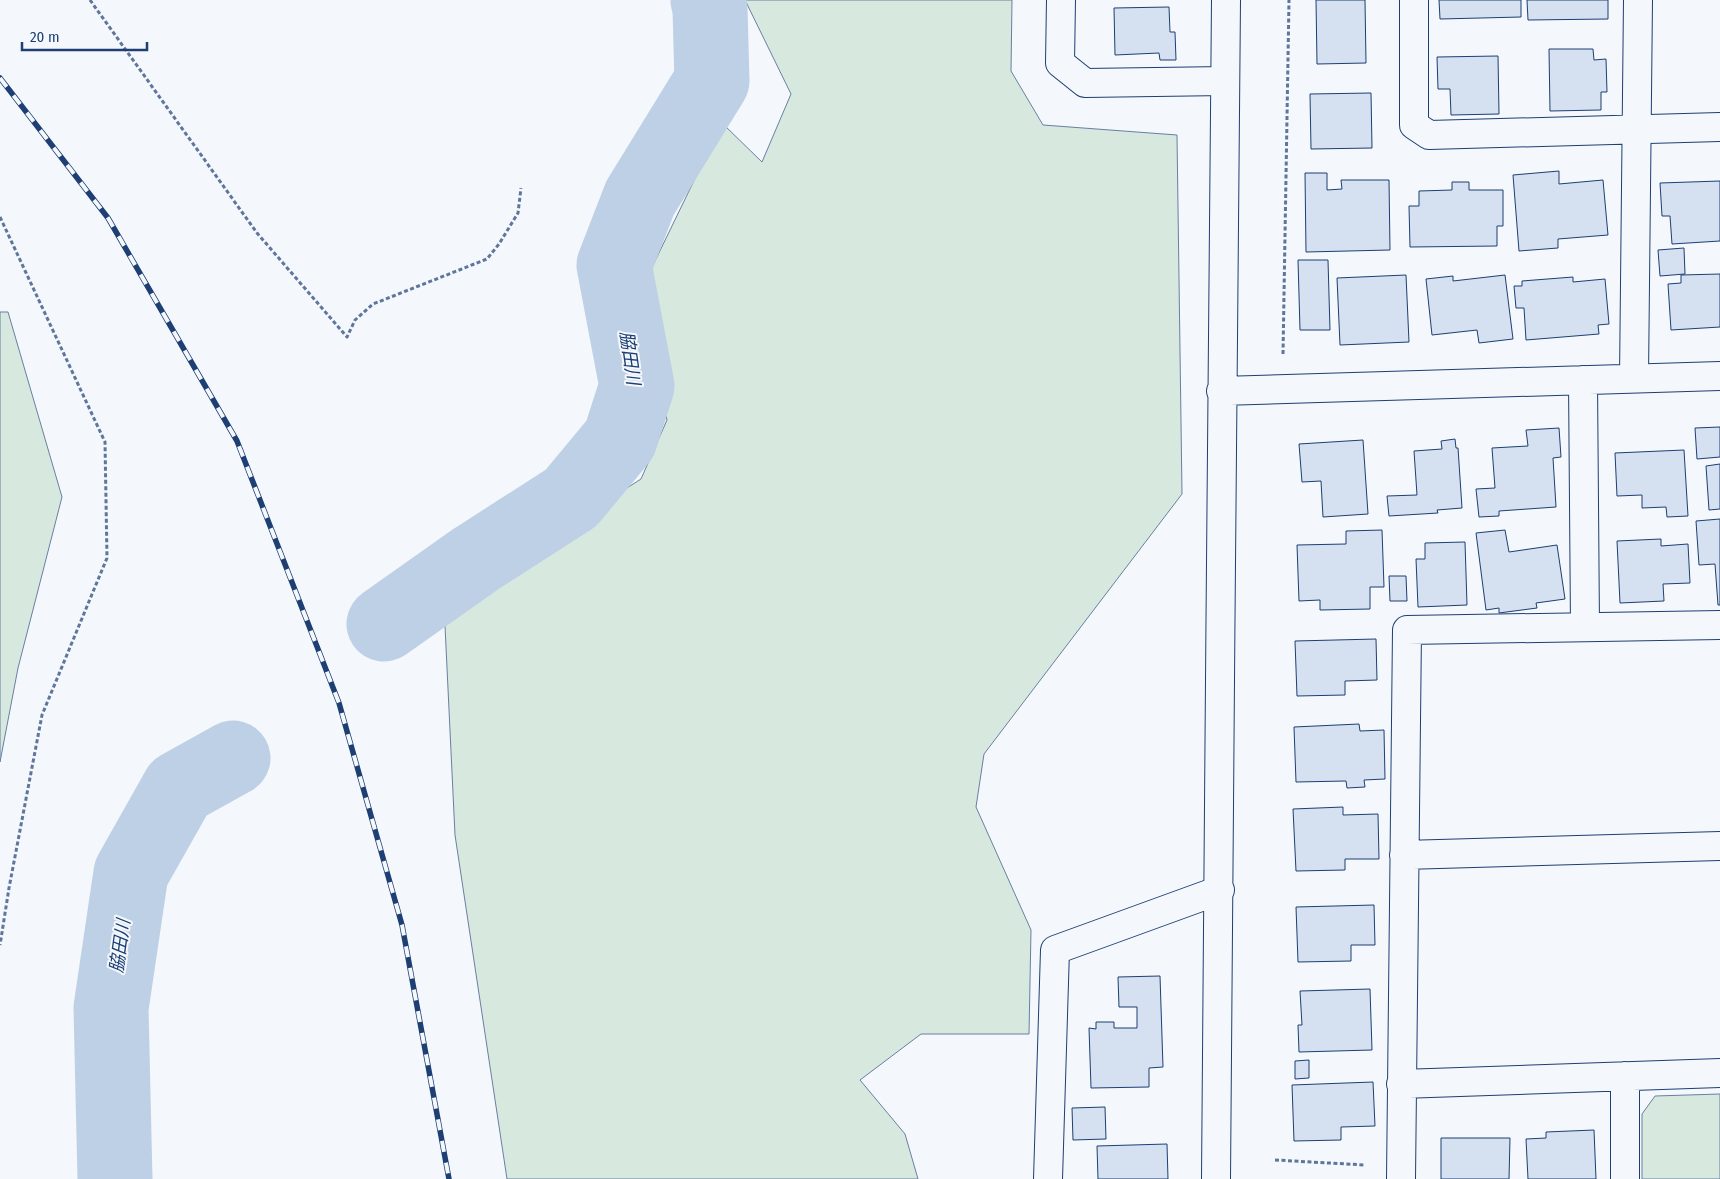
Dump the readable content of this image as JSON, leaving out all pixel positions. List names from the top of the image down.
{
  "water": ["脇田川"],
  "scale_bar": "20 m"
}
